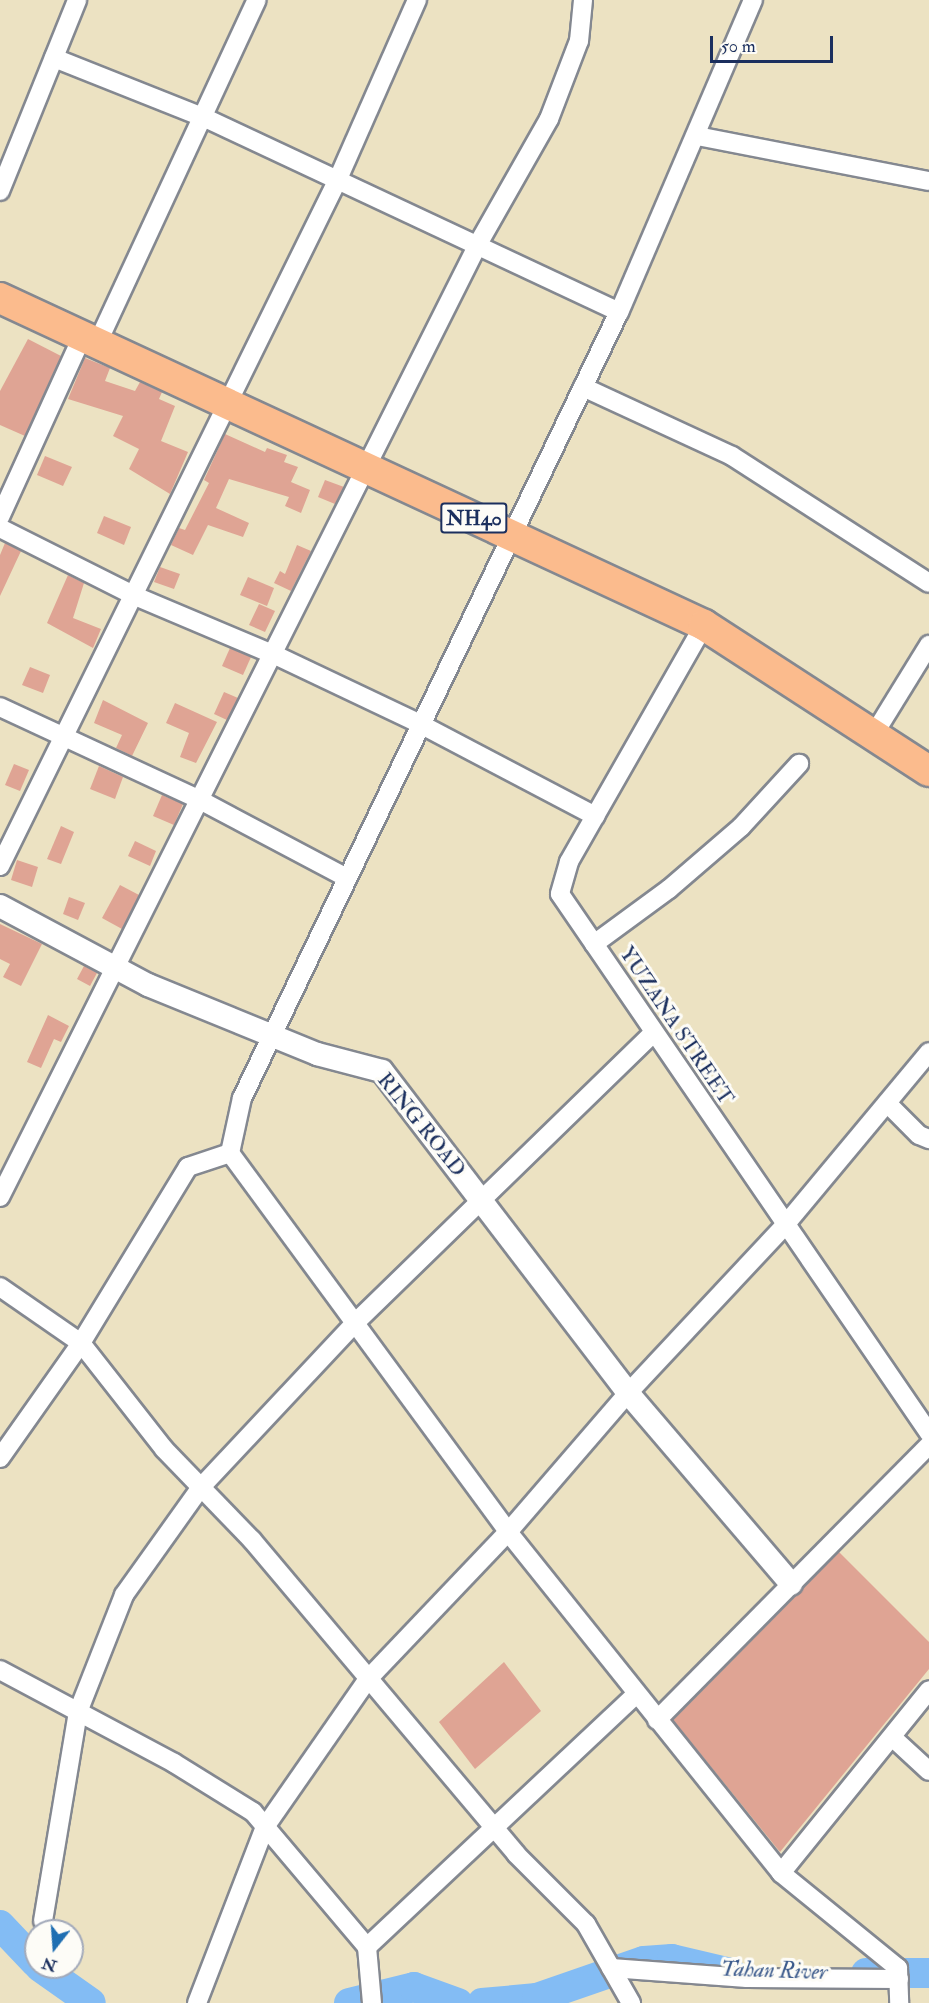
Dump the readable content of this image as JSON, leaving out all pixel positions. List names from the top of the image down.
{
  "streets": {
    "highway": ["NH40"],
    "street": ["YUZANA STREET", "RING ROAD"]
  },
  "crossings": [
    ["NH40", "YUZANA STREET"]
  ],
  "water": ["Tahan River"],
  "scale_bar": "50 m",
  "north": "bottom"
}
